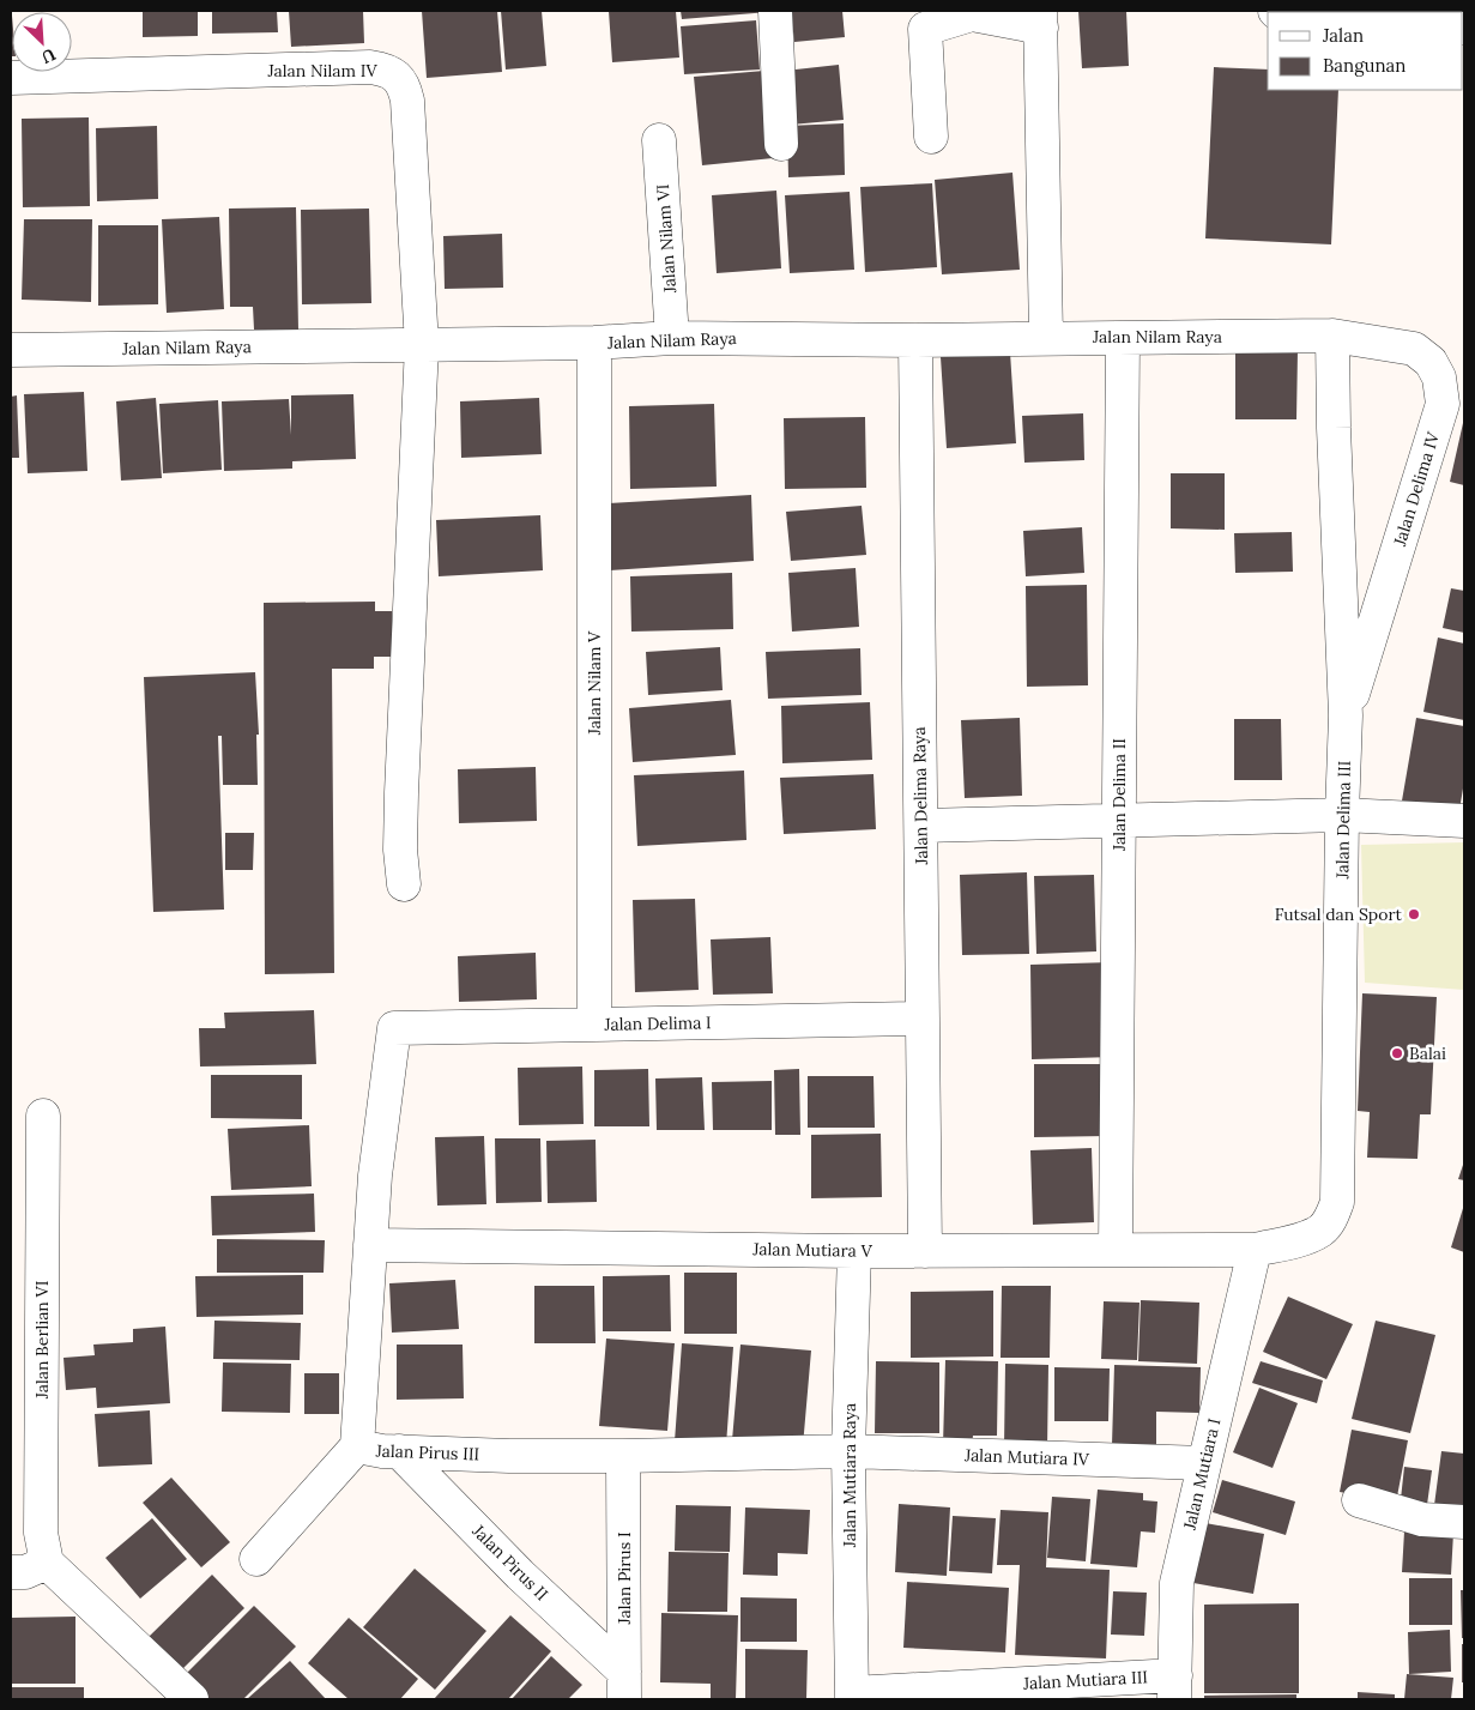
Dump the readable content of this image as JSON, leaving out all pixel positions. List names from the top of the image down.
{
  "streets": {
    "street": [
      "Jalan Nilam IV",
      "Jalan Nilam VI",
      "Jalan Nilam Raya",
      "Jalan Delima IV",
      "Jalan Nilam V",
      "Jalan Delima II",
      "Jalan Delima Raya",
      "Jalan Delima III",
      "Jalan Delima I",
      "Jalan Mutiara V",
      "Jalan Berlian VI",
      "Jalan Pirus III",
      "Jalan Mutiara IV",
      "Jalan Mutiara I",
      "Jalan Mutiara Raya",
      "Jalan Pirus II",
      "Jalan Pirus I",
      "Jalan Mutiara III"
    ]
  },
  "crossings": [
    ["Jalan Nilam IV", "Jalan Nilam Raya"],
    ["Jalan Nilam VI", "Jalan Nilam Raya"],
    ["Jalan Nilam Raya", "Jalan Delima IV"],
    ["Jalan Nilam Raya", "Jalan Nilam V"],
    ["Jalan Nilam Raya", "Jalan Delima II"],
    ["Jalan Nilam Raya", "Jalan Delima Raya"],
    ["Jalan Nilam Raya", "Jalan Delima III"],
    ["Jalan Delima IV", "Jalan Delima III"],
    ["Jalan Nilam V", "Jalan Delima I"],
    ["Jalan Delima II", "Jalan Mutiara V"],
    ["Jalan Delima Raya", "Jalan Delima I"],
    ["Jalan Delima Raya", "Jalan Mutiara V"],
    ["Jalan Delima III", "Jalan Mutiara V"],
    ["Jalan Delima III", "Jalan Mutiara I"],
    ["Jalan Delima I", "Jalan Pirus III"],
    ["Jalan Mutiara V", "Jalan Pirus III"],
    ["Jalan Mutiara V", "Jalan Mutiara I"],
    ["Jalan Mutiara V", "Jalan Mutiara Raya"],
    ["Jalan Pirus III", "Jalan Mutiara IV"],
    ["Jalan Pirus III", "Jalan Mutiara Raya"],
    ["Jalan Pirus III", "Jalan Pirus II"],
    ["Jalan Pirus III", "Jalan Pirus I"],
    ["Jalan Mutiara IV", "Jalan Mutiara I"],
    ["Jalan Mutiara IV", "Jalan Mutiara Raya"],
    ["Jalan Mutiara I", "Jalan Mutiara III"],
    ["Jalan Mutiara Raya", "Jalan Mutiara III"],
    ["Jalan Pirus II", "Jalan Pirus I"]
  ],
  "places": ["Futsal dan Sport", "Balai"],
  "legend": ["Jalan", "Bangunan"],
  "north": "bottom right"
}
